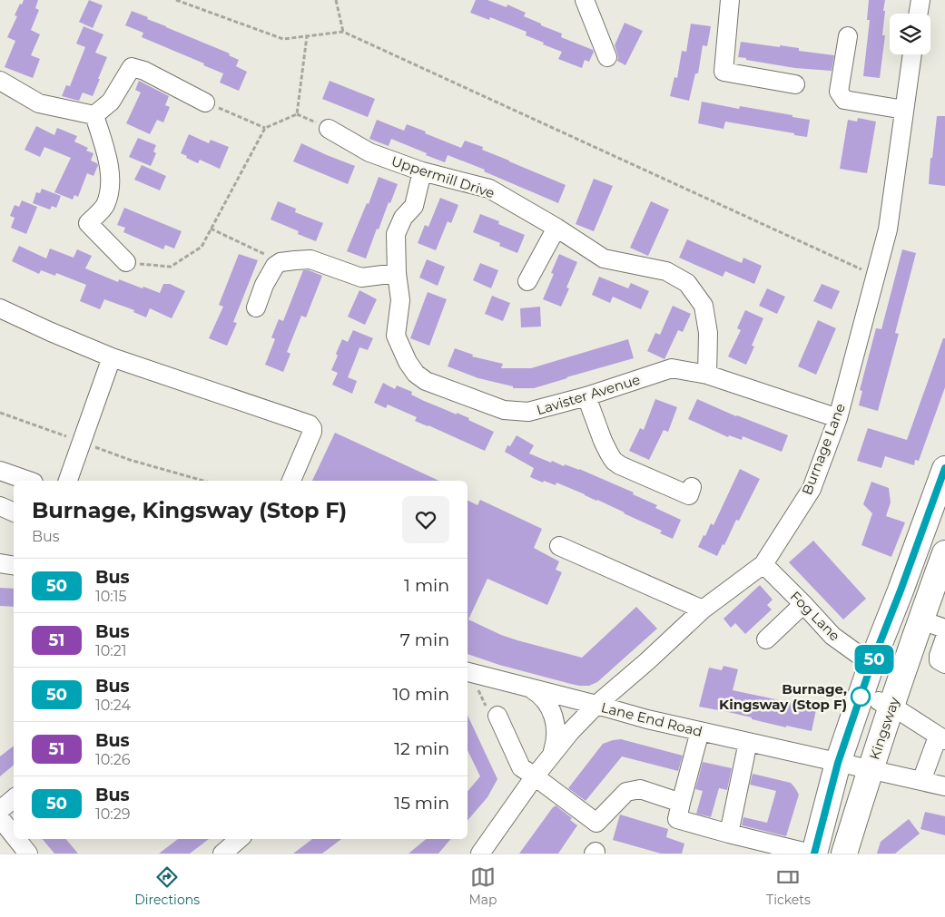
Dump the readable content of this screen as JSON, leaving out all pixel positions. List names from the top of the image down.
{
  "streets": {
    "highway": ["Kingsway"],
    "street": [
      "Uppermill Drive",
      "Lavister Avenue",
      "Burnage Lane",
      "Fog Lane",
      "Lane End Road"
    ]
  },
  "crossings": [
    ["Uppermill Drive", "Lavister Avenue"],
    ["Lavister Avenue", "Burnage Lane"],
    ["Burnage Lane", "Fog Lane"],
    ["Burnage Lane", "Lane End Road"],
    ["Fog Lane", "Kingsway"],
    ["Lane End Road", "Kingsway"]
  ],
  "places": ["Burnage, Kingsway (Stop F)"],
  "lines": ["bus line 50"],
  "page": {
    "on_map": "50",
    "heading": ["Burnage, Kingsway (Stop F)", "Bus"],
    "list": [
      {
        "mark": "50",
        "name": "Bus",
        "note": "10:15",
        "value": "1 min"
      },
      {
        "mark": "51",
        "name": "Bus",
        "note": "10:21",
        "value": "7 min"
      },
      {
        "mark": "50",
        "name": "Bus",
        "note": "10:24",
        "value": "10 min"
      },
      {
        "mark": "51",
        "name": "Bus",
        "note": "10:26",
        "value": "12 min"
      },
      {
        "mark": "50",
        "name": "Bus",
        "note": "10:29",
        "value": "15 min"
      }
    ],
    "tabs": ["Directions", "Map", "Tickets"]
  }
}
